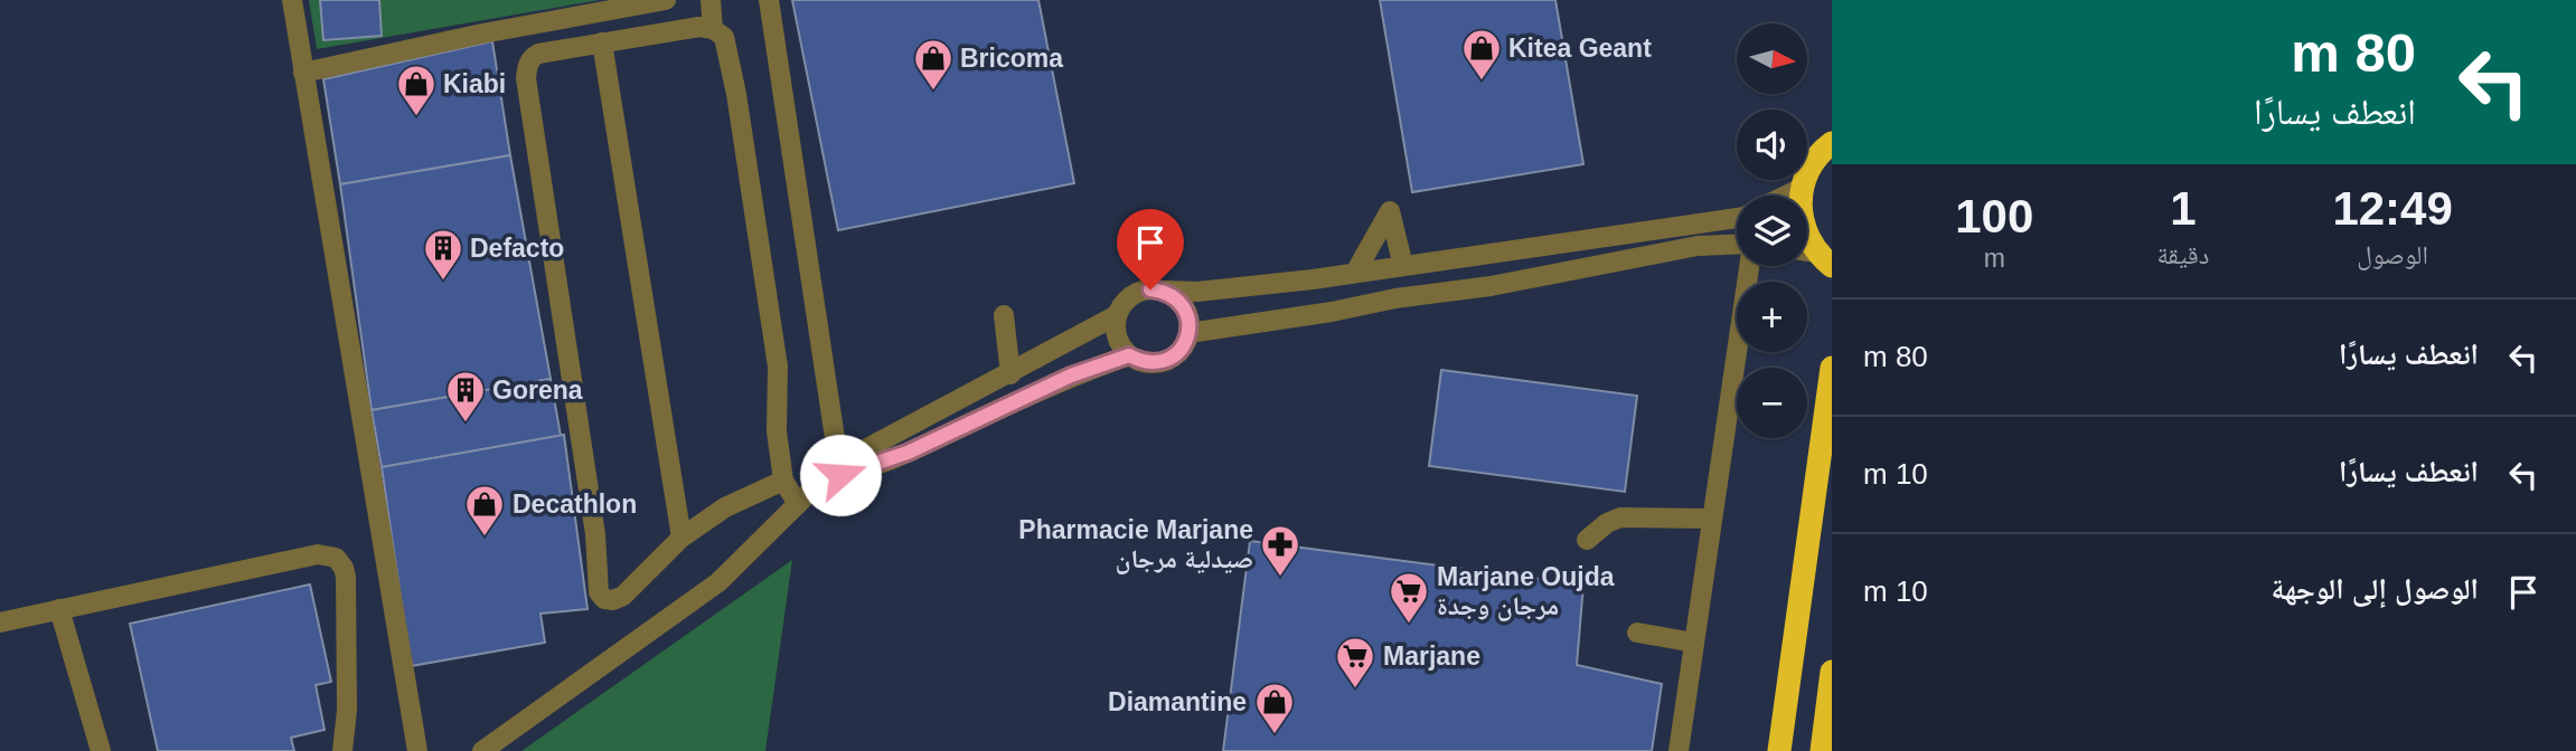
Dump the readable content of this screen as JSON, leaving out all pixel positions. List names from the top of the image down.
{
  "places": {
    "shop": [
      "Kitea Geant",
      "Bricoma",
      "Kiabi",
      "Decathlon",
      "Diamantine"
    ],
    "building": ["Defacto", "Gorena"],
    "pharmacy": ["Pharmacie Marjane صيدلية مرجان"],
    "supermarket": ["Marjane Oujda مرجان وجدة", "Marjane"]
  },
  "north": "right",
  "page": {
    "turn": ["80 m", "انعطف يسارًا"],
    "map_buttons": ["+", "−"],
    "eta": [
      "12:49",
      "الوصول",
      "1",
      "دقيقة",
      "100",
      "m"
    ],
    "list": [
      {
        "name": "انعطف يسارًا",
        "value": "80 m"
      },
      {
        "name": "انعطف يسارًا",
        "value": "10 m"
      },
      {
        "name": "الوصول إلى الوجهة",
        "value": "10 m"
      }
    ]
  }
}
